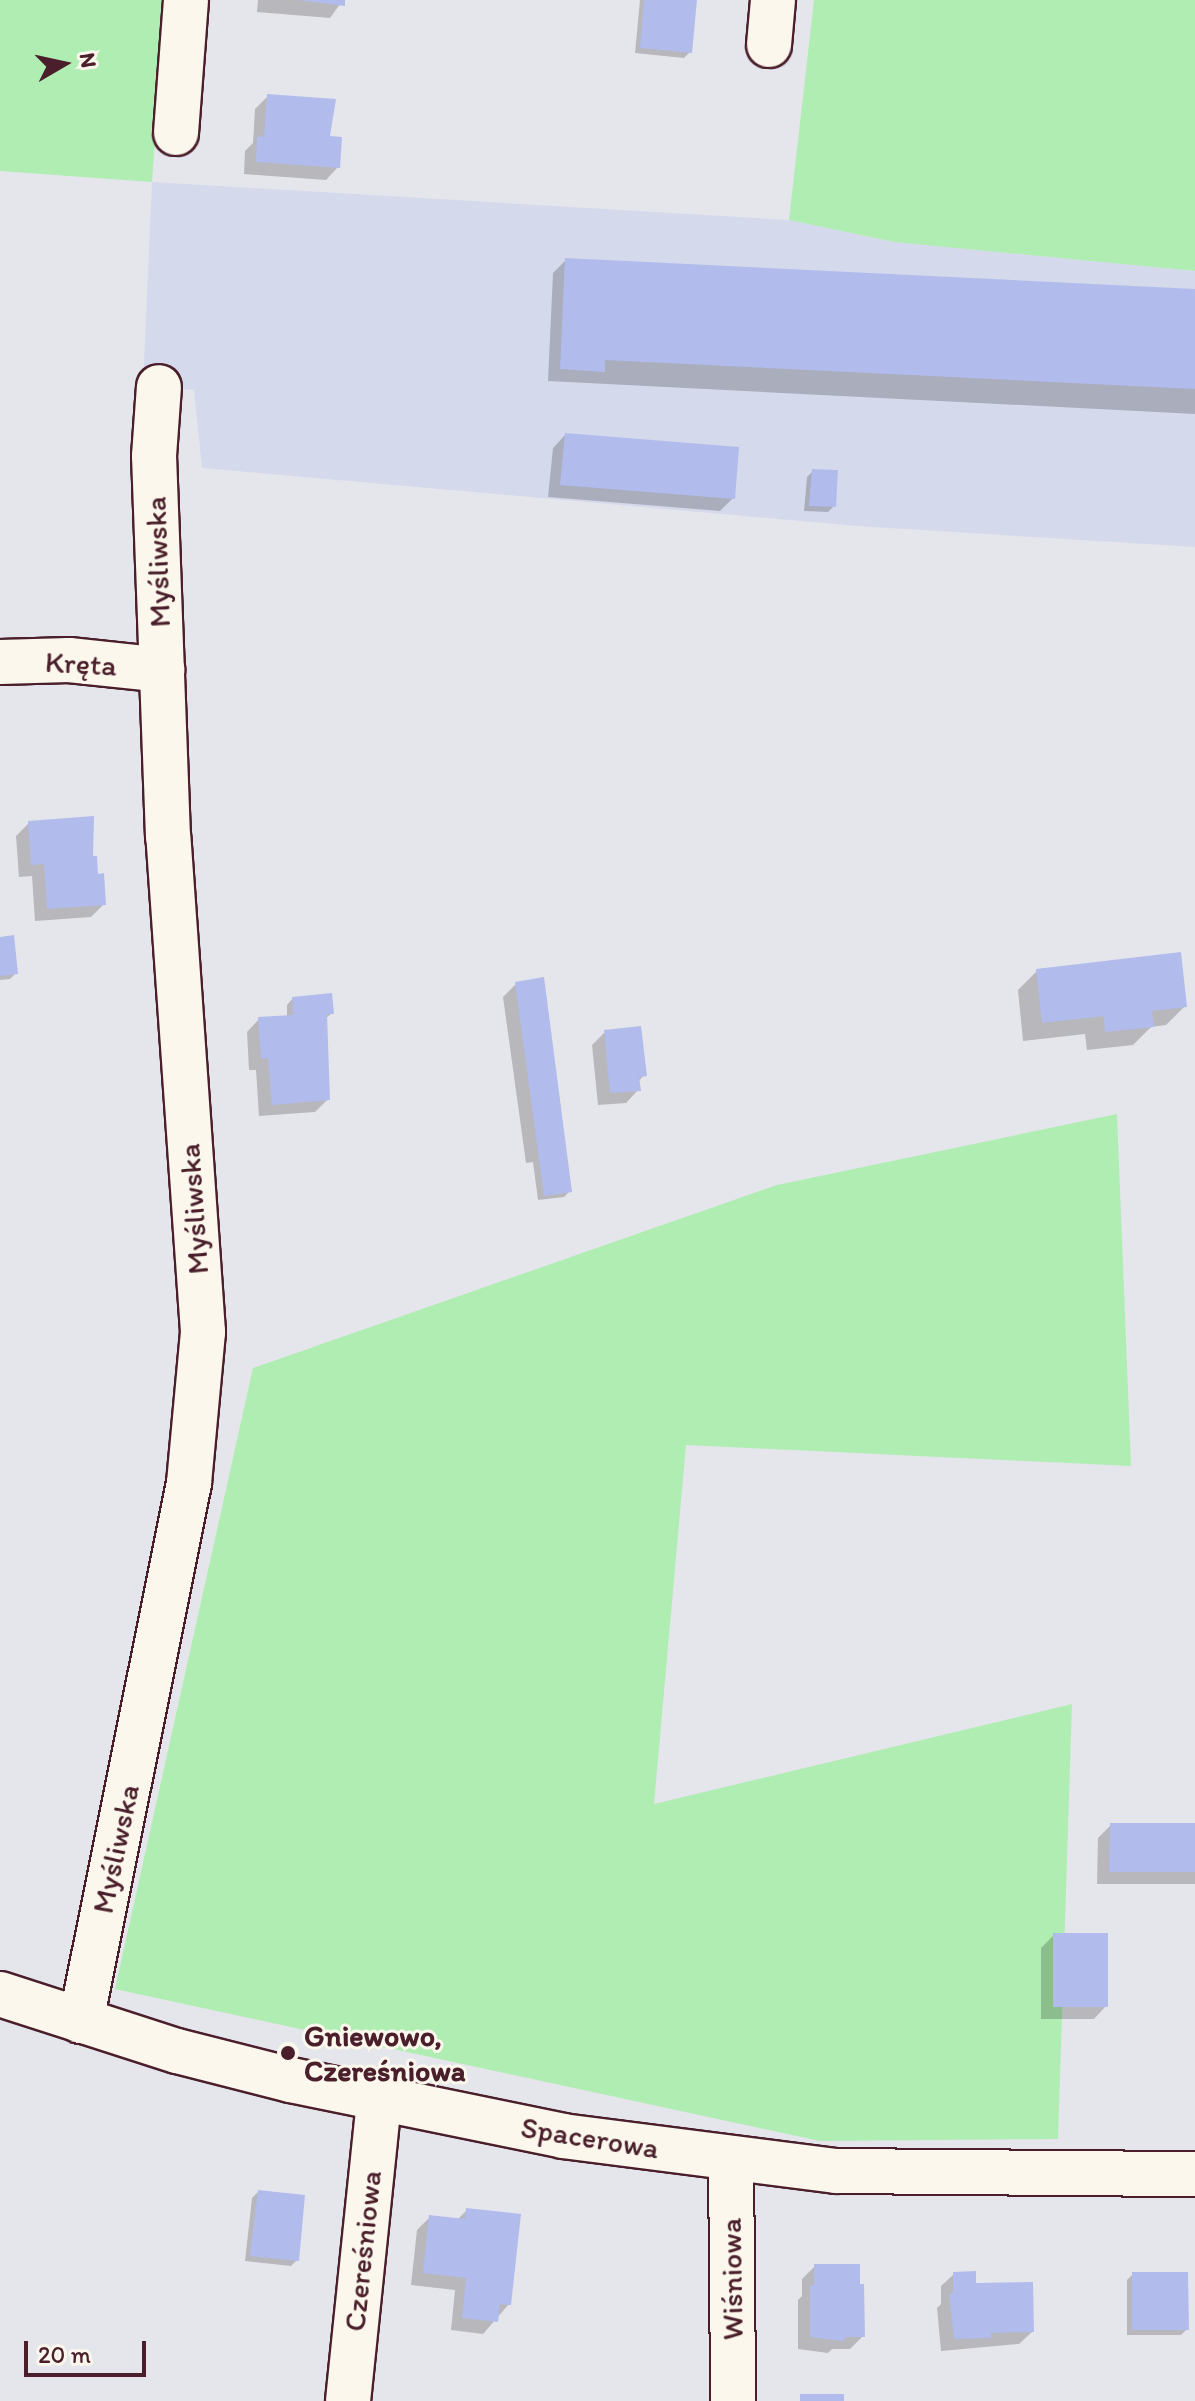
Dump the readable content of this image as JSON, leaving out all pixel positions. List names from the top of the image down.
{
  "streets": {
    "street": [
      "Myśliwska",
      "Kręta",
      "Spacerowa",
      "Czereśniowa",
      "Wiśniowa"
    ]
  },
  "crossings": [
    ["Myśliwska", "Kręta"],
    ["Myśliwska", "Spacerowa"],
    ["Spacerowa", "Czereśniowa"],
    ["Spacerowa", "Wiśniowa"]
  ],
  "places": ["Gniewowo, Czereśniowa"],
  "scale_bar": "20 m",
  "north": "right"
}
